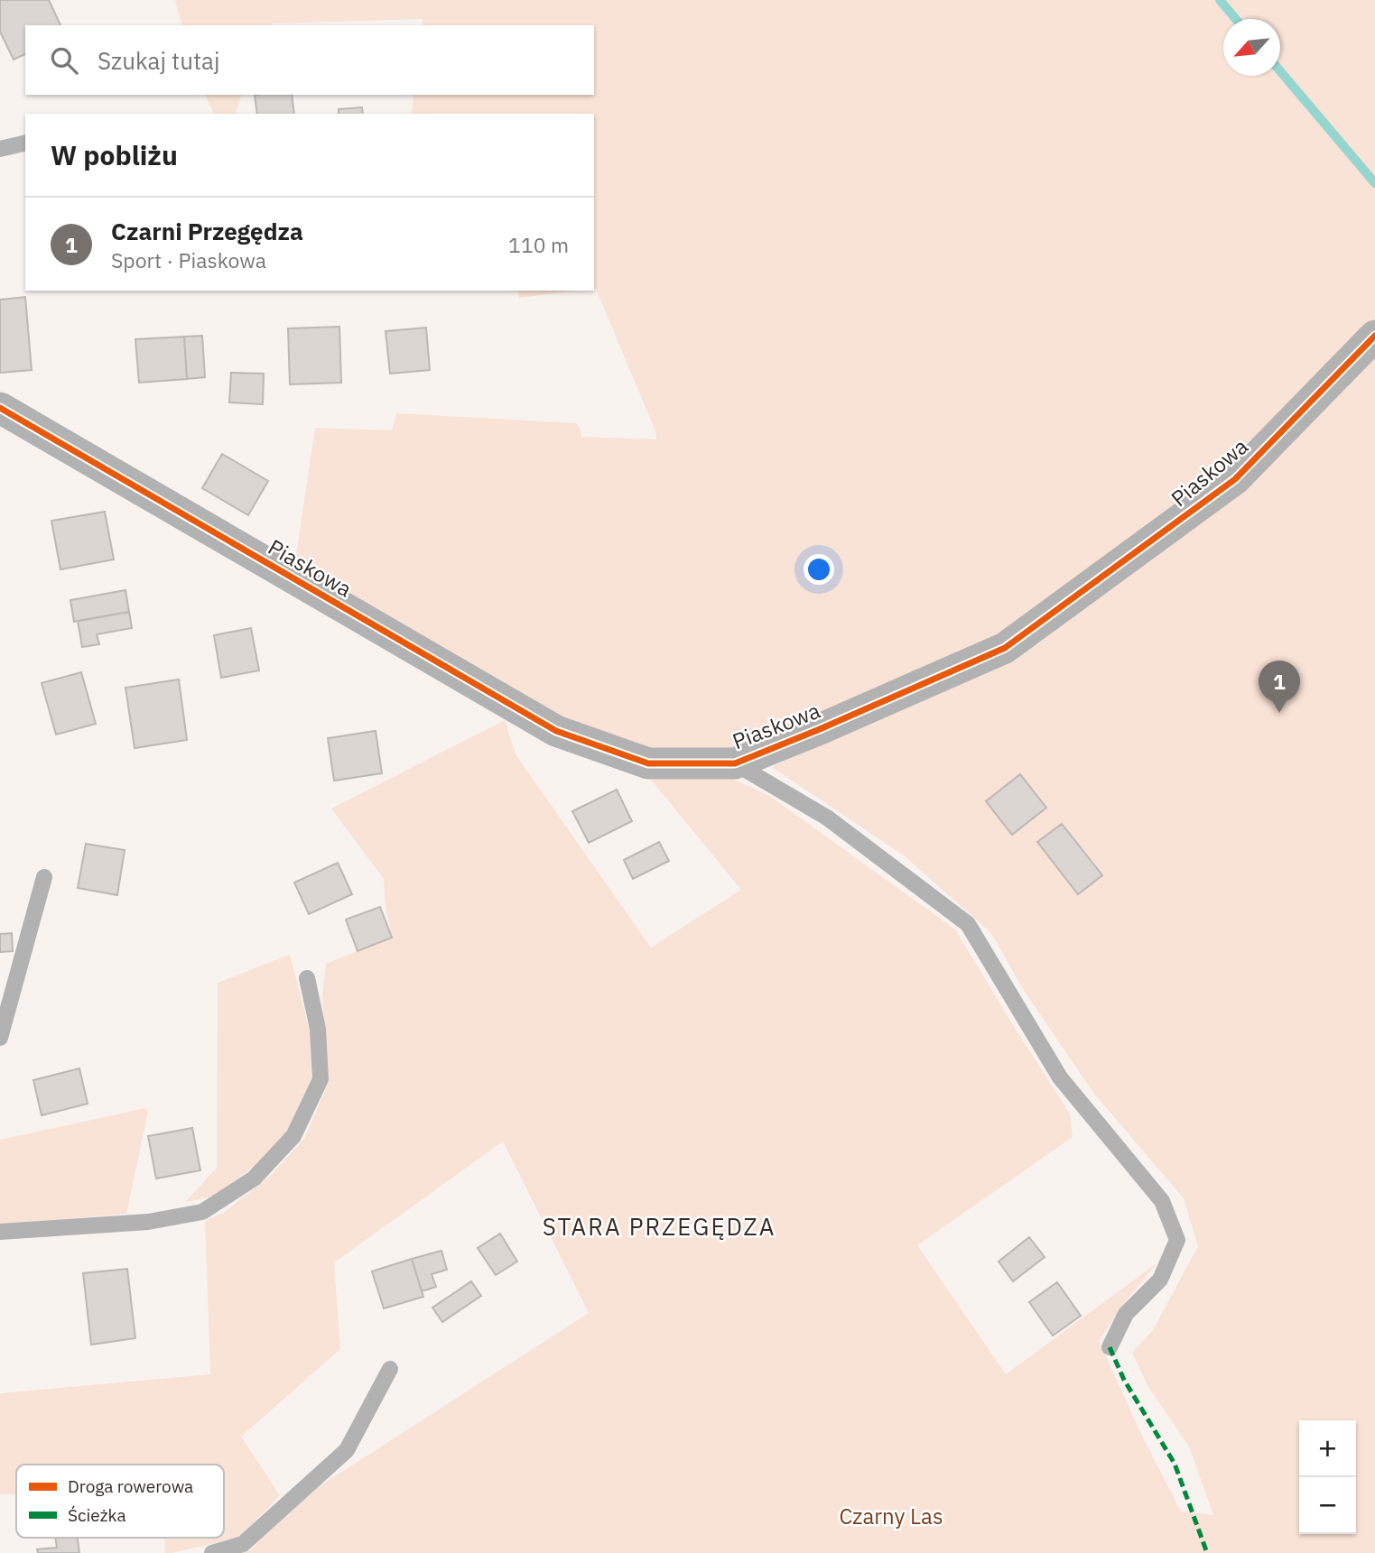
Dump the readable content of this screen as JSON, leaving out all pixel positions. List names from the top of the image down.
{
  "streets": {
    "street": ["Piaskowa"]
  },
  "districts": ["STARA PRZEGĘDZA"],
  "parks": ["Czarny Las"],
  "legend": ["Droga rowerowa", "Ścieżka"],
  "north": "bottom left",
  "page": {
    "search": "Szukaj tutaj",
    "heading": "W pobliżu",
    "list": [
      {
        "mark": "1",
        "name": "Czarni Przegędza",
        "note": "Sport · Piaskowa",
        "value": "110 m"
      }
    ],
    "pins": "1",
    "map_buttons": ["+", "−"]
  }
}
